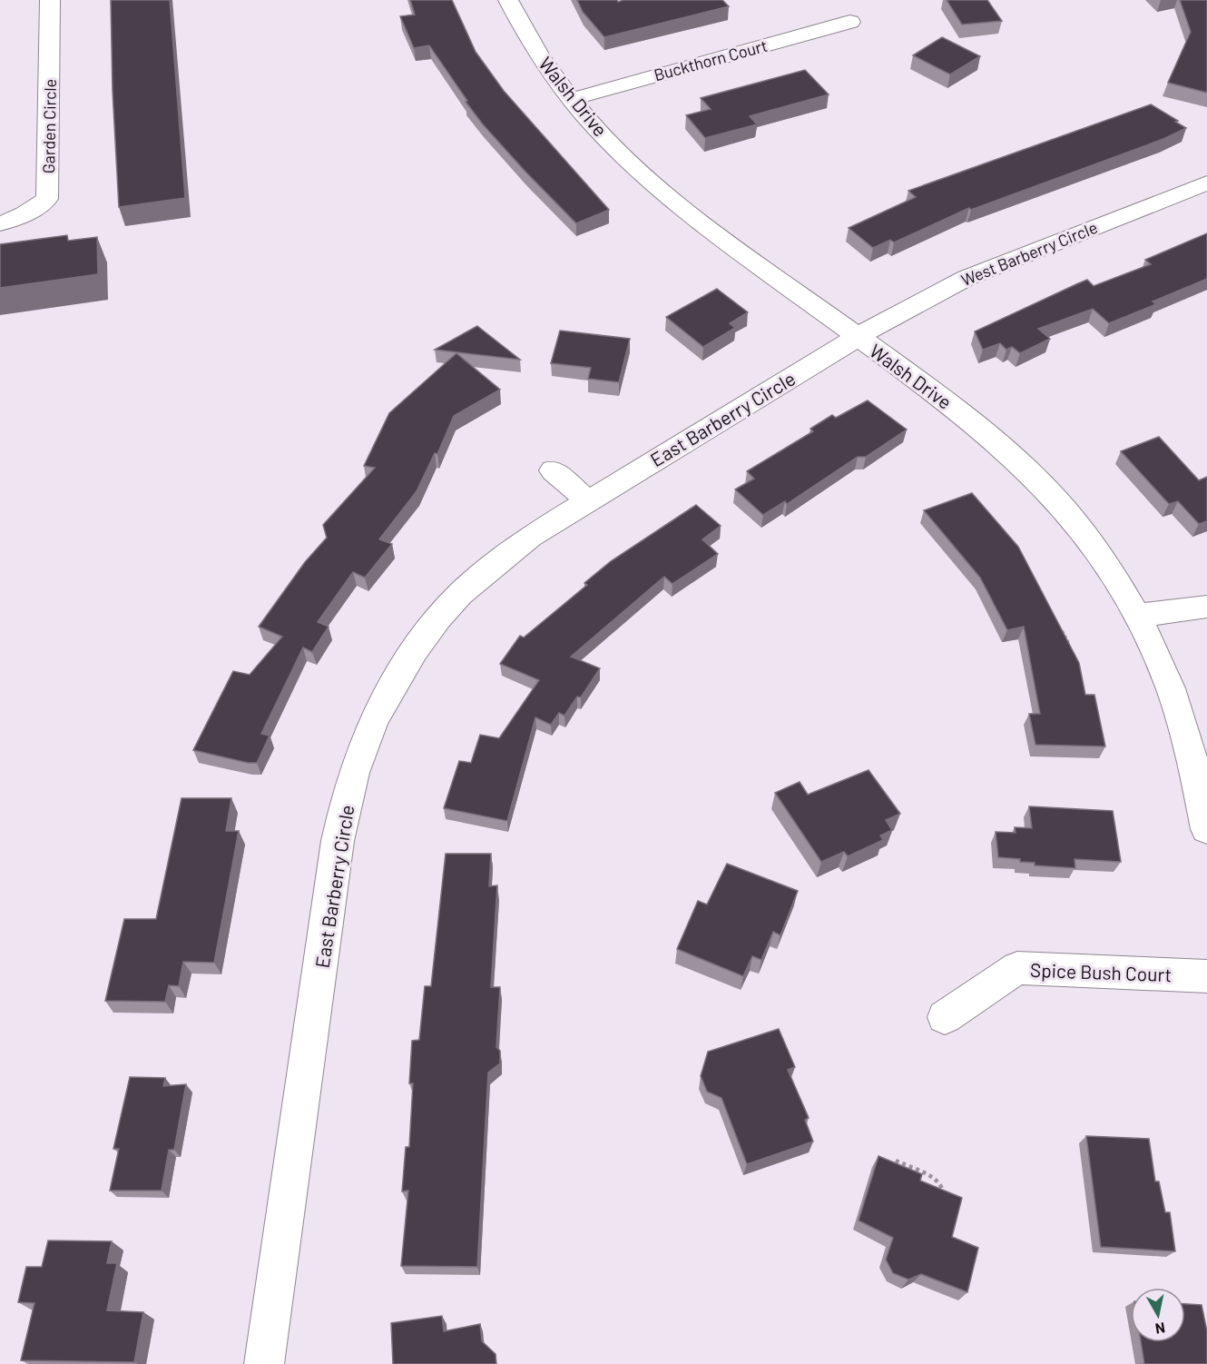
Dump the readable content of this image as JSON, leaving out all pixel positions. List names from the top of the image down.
{
  "streets": {
    "street": [
      "Buckthorn Court",
      "Walsh Drive",
      "Garden Circle",
      "West Barberry Circle",
      "East Barberry Circle",
      "Spice Bush Court"
    ]
  },
  "crossings": [
    ["Buckthorn Court", "Walsh Drive"],
    ["Walsh Drive", "West Barberry Circle"],
    ["Walsh Drive", "East Barberry Circle"],
    ["West Barberry Circle", "East Barberry Circle"]
  ],
  "north": "bottom"
}
